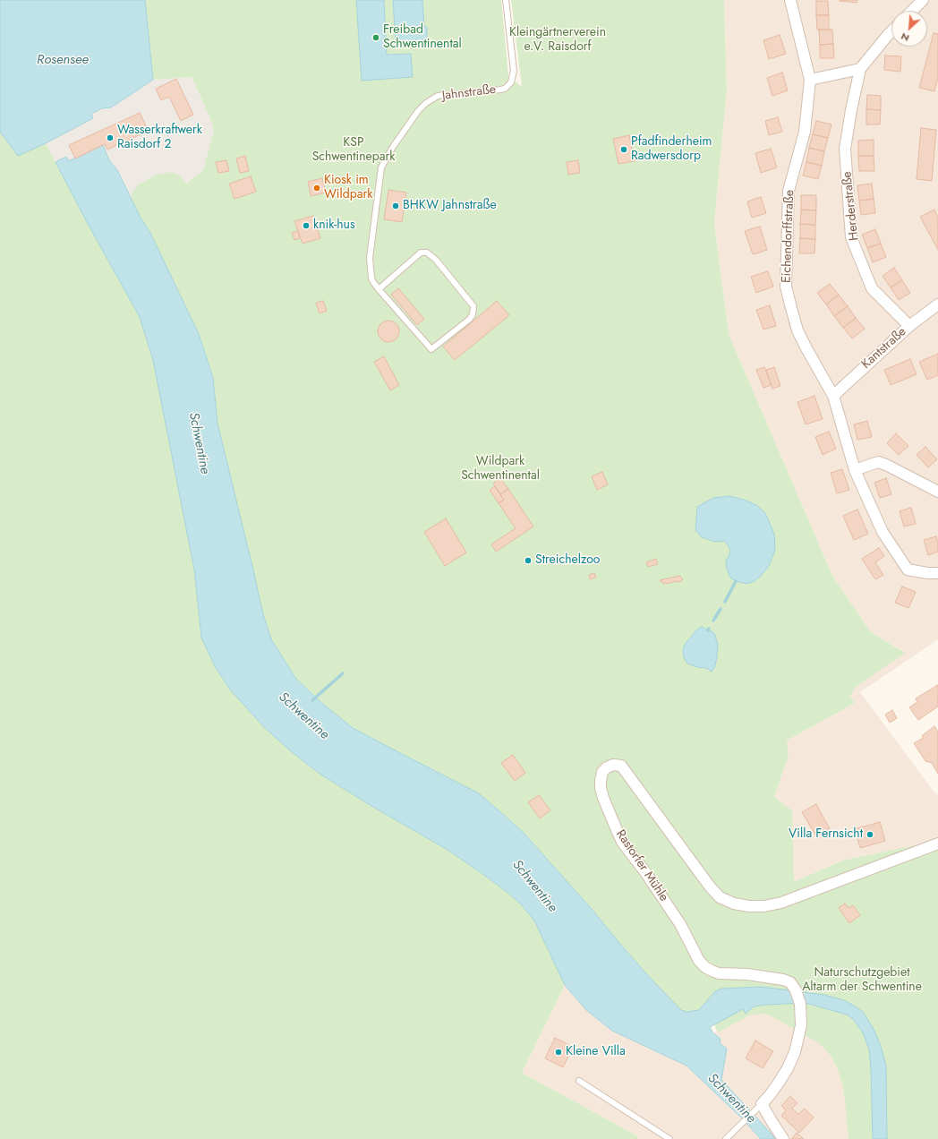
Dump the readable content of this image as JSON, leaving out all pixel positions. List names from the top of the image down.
{
  "streets": {
    "street": [
      "Herderstraße",
      "Eichendorffstraße",
      "Kantstraße",
      "Rastorfer Mühle"
    ],
    "lane": ["Jahnstraße"]
  },
  "crossings": [
    ["Herderstraße", "Kantstraße"],
    ["Eichendorffstraße", "Kantstraße"]
  ],
  "water": ["Rosensee", "Schwentine"],
  "parks": [
    "Kleingärtnerverein e.V. Raisdorf",
    "KSP Schwentinepark",
    "Wildpark Schwentinental",
    "Naturschutzgebiet Altarm der Schwentine"
  ],
  "places": [
    "Freibad Schwentinental",
    "Wasserkraftwerk Raisdorf 2",
    "Pfadfinderheim Radwersdorp",
    "Kiosk im Wildpark",
    "BHKW Jahnstraße",
    "knik-hus",
    "Streichelzoo",
    "Villa Fernsicht",
    "Kleine Villa"
  ],
  "north": "bottom left"
}
